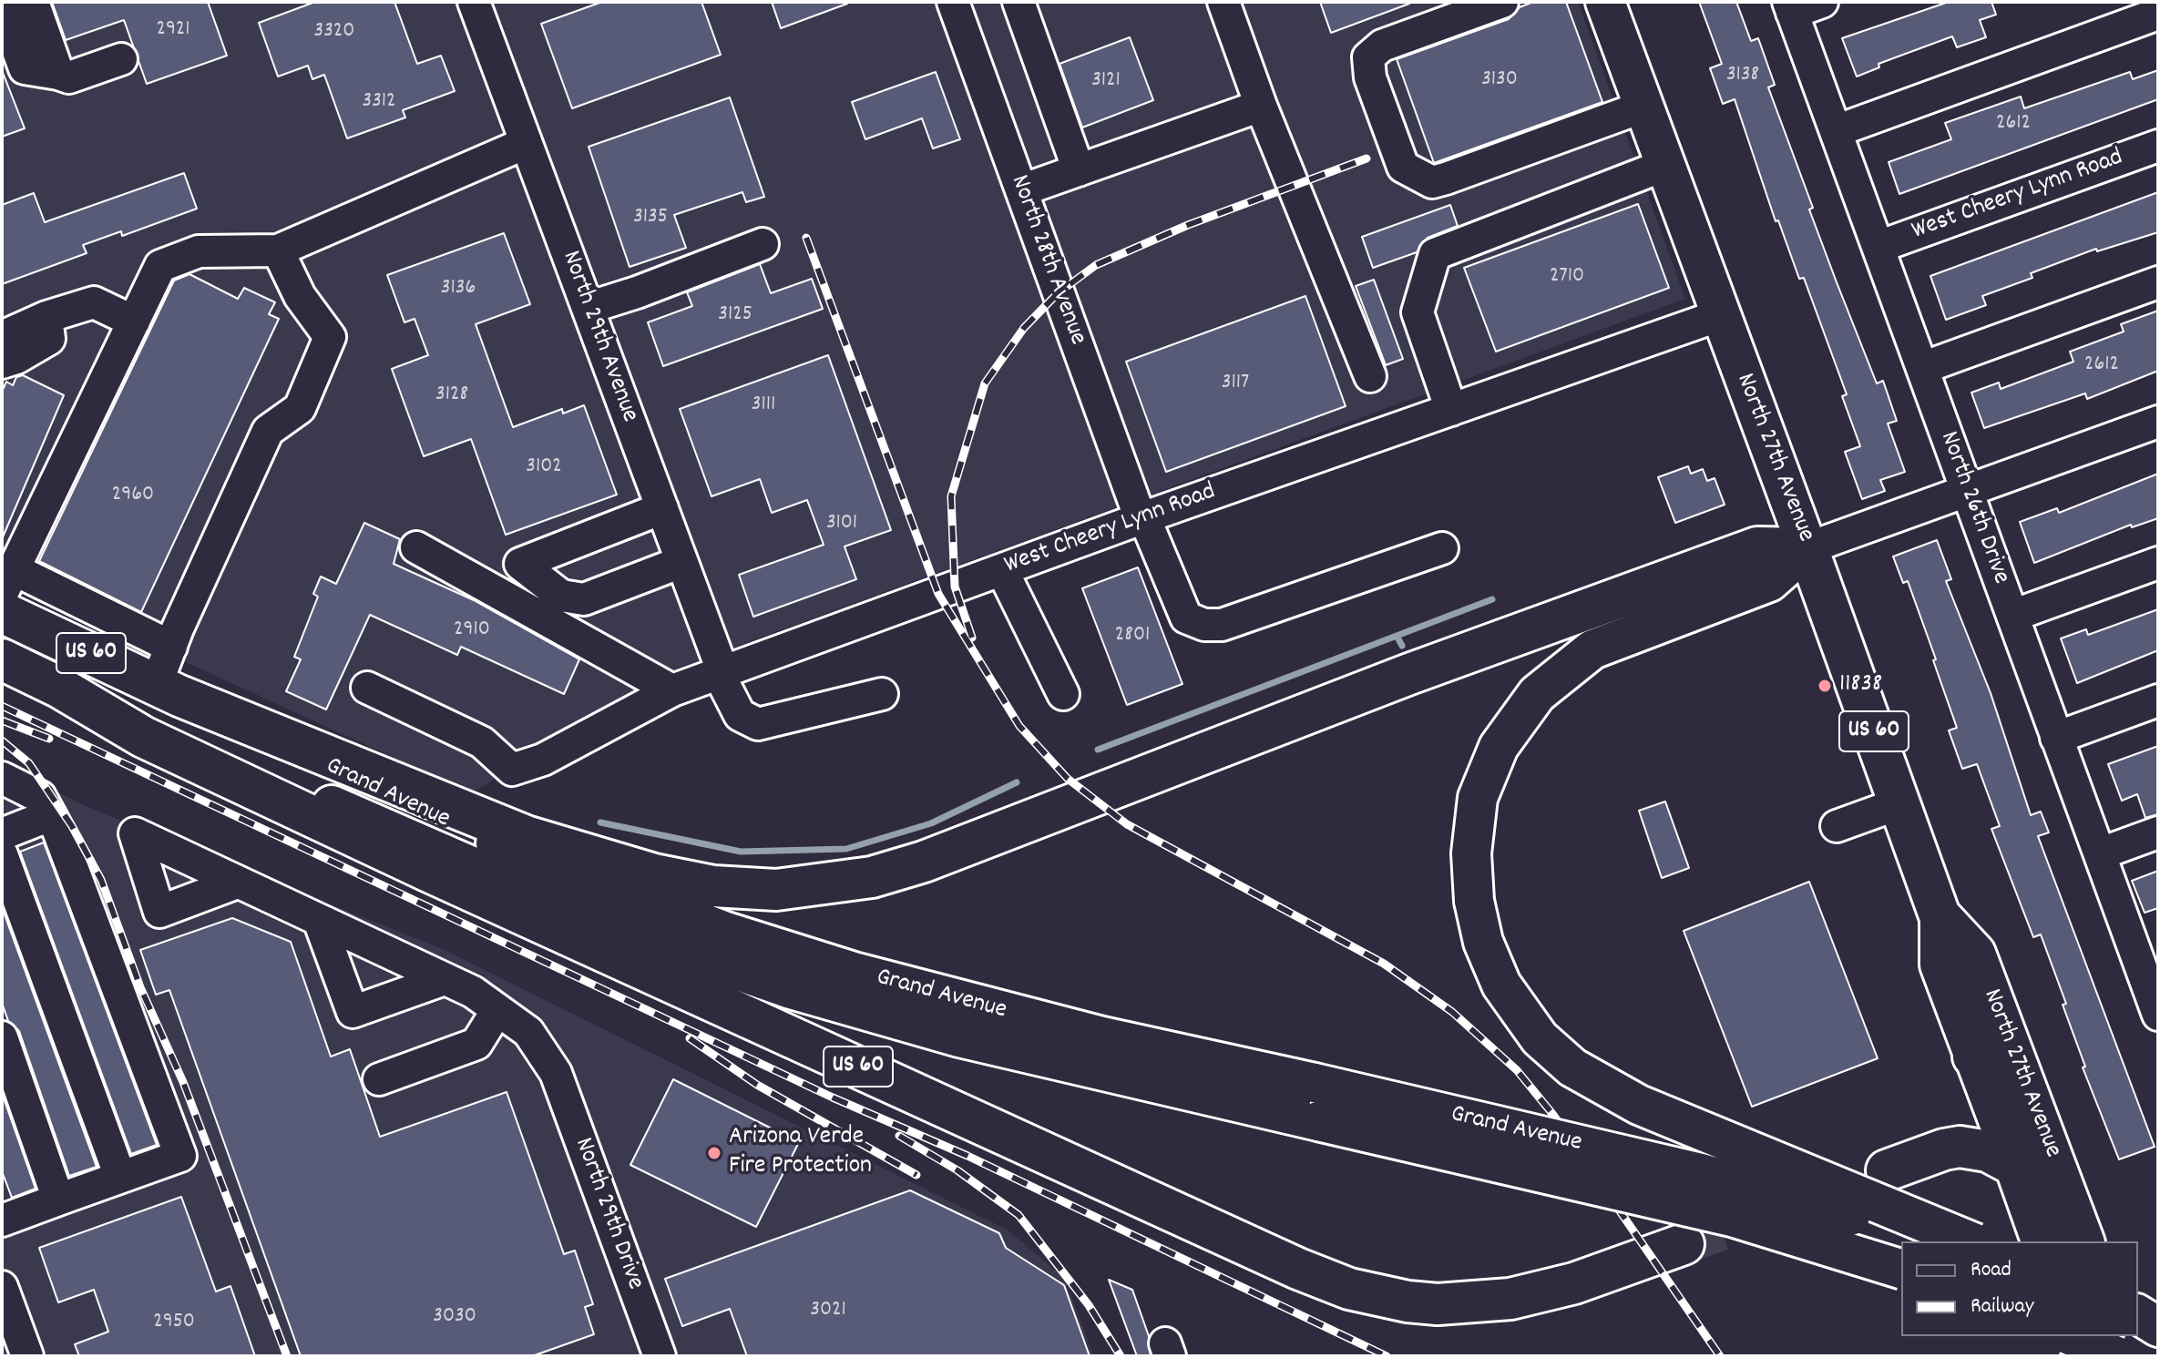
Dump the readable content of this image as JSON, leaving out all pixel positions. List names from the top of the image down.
{
  "streets": {
    "highway": ["North 27th Avenue", "US 60", "Grand Avenue"],
    "street": [
      "West Cheery Lynn Road",
      "North 28th Avenue",
      "North 29th Avenue",
      "North 26th Drive",
      "North 29th Drive"
    ]
  },
  "crossings": [
    ["West Cheery Lynn Road", "North 28th Avenue"],
    ["West Cheery Lynn Road", "North 29th Avenue"],
    ["West Cheery Lynn Road", "North 27th Avenue"],
    ["West Cheery Lynn Road", "North 26th Drive"],
    ["North 27th Avenue", "US 60"],
    ["US 60", "Grand Avenue"]
  ],
  "places": ["11838", "Arizona Verde Fire Protection"],
  "house_numbers": [
    "2921",
    "3320",
    "3138",
    "3130",
    "3121",
    "3312",
    "2612",
    "3135",
    "2710",
    "3136",
    "3125",
    "2612",
    "3117",
    "3128",
    "3111",
    "3102",
    "2960",
    "3101",
    "2910",
    "2801",
    "3021",
    "3030",
    "2950"
  ],
  "legend": ["Road", "Railway"]
}
